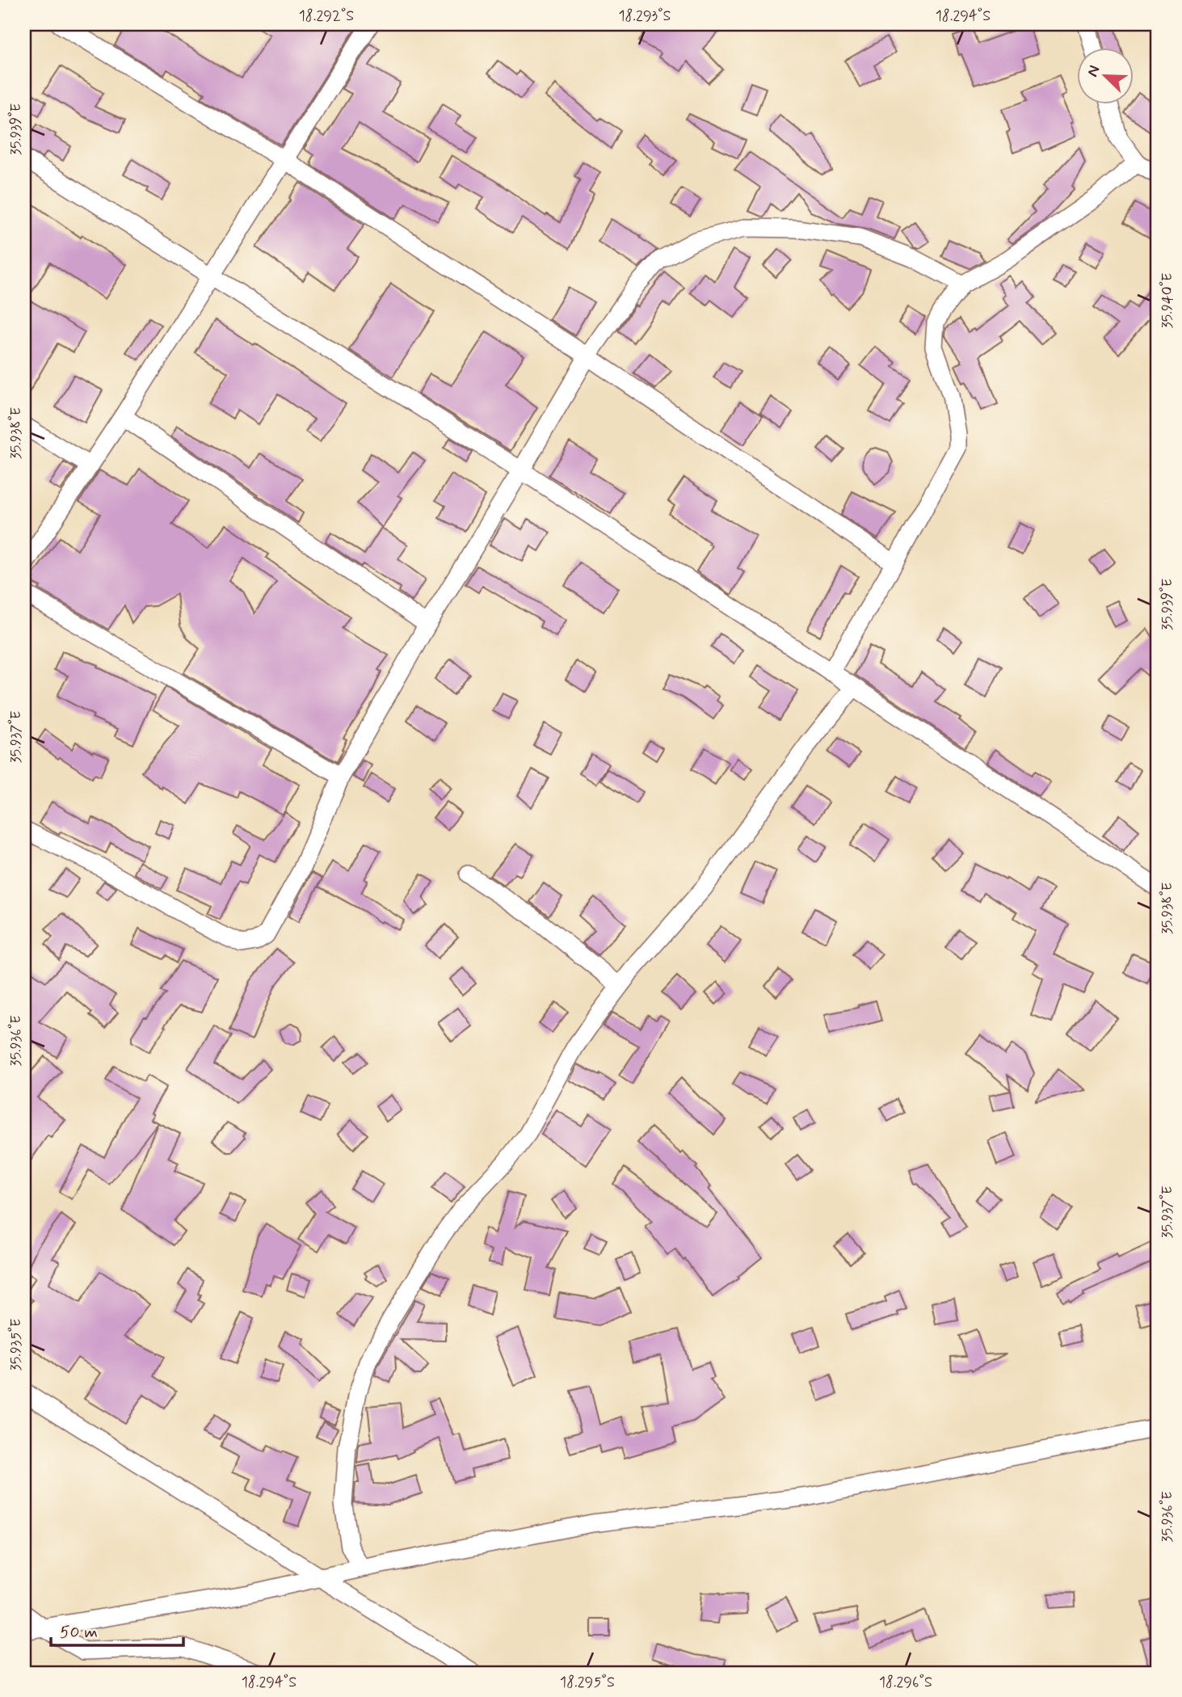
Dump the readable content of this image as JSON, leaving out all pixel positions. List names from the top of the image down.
{
  "scale_bar": "50 m",
  "north": "top left",
  "coordinates": [
    "18.292°S",
    "18.293°S",
    "18.294°S",
    "35.939°E",
    "35.940°E",
    "35.938°E",
    "35.937°E",
    "35.936°E",
    "35.935°E",
    "18.295°S",
    "18.296°S"
  ]
}
